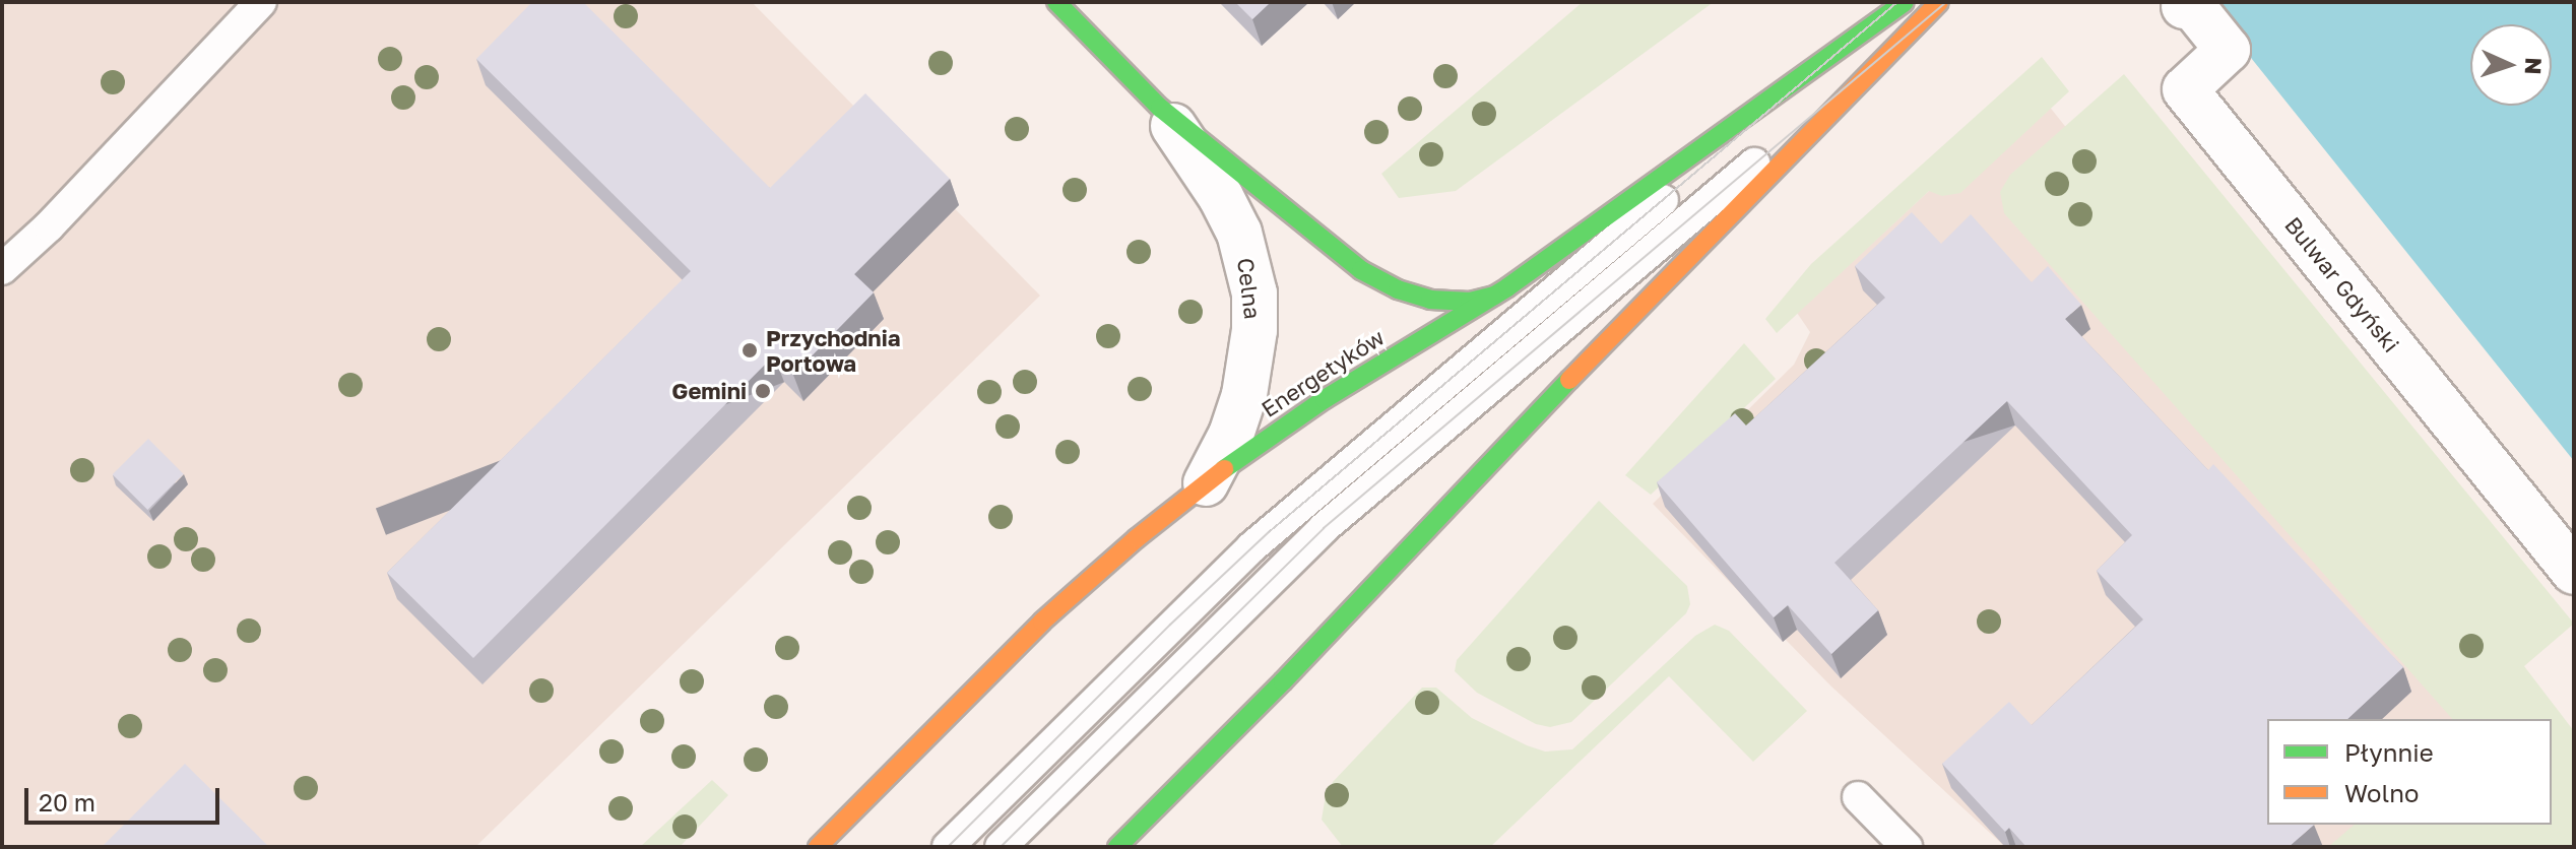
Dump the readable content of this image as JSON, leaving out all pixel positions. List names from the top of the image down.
{
  "streets": {
    "main road": ["Celna", "Energetyków"],
    "street": ["Bulwar Gdyński"]
  },
  "crossings": [
    ["Celna", "Energetyków"]
  ],
  "places": ["Przychodnia Portowa", "Gemini"],
  "legend": ["Płynnie", "Wolno"],
  "scale_bar": "20 m",
  "north": "right"
}
